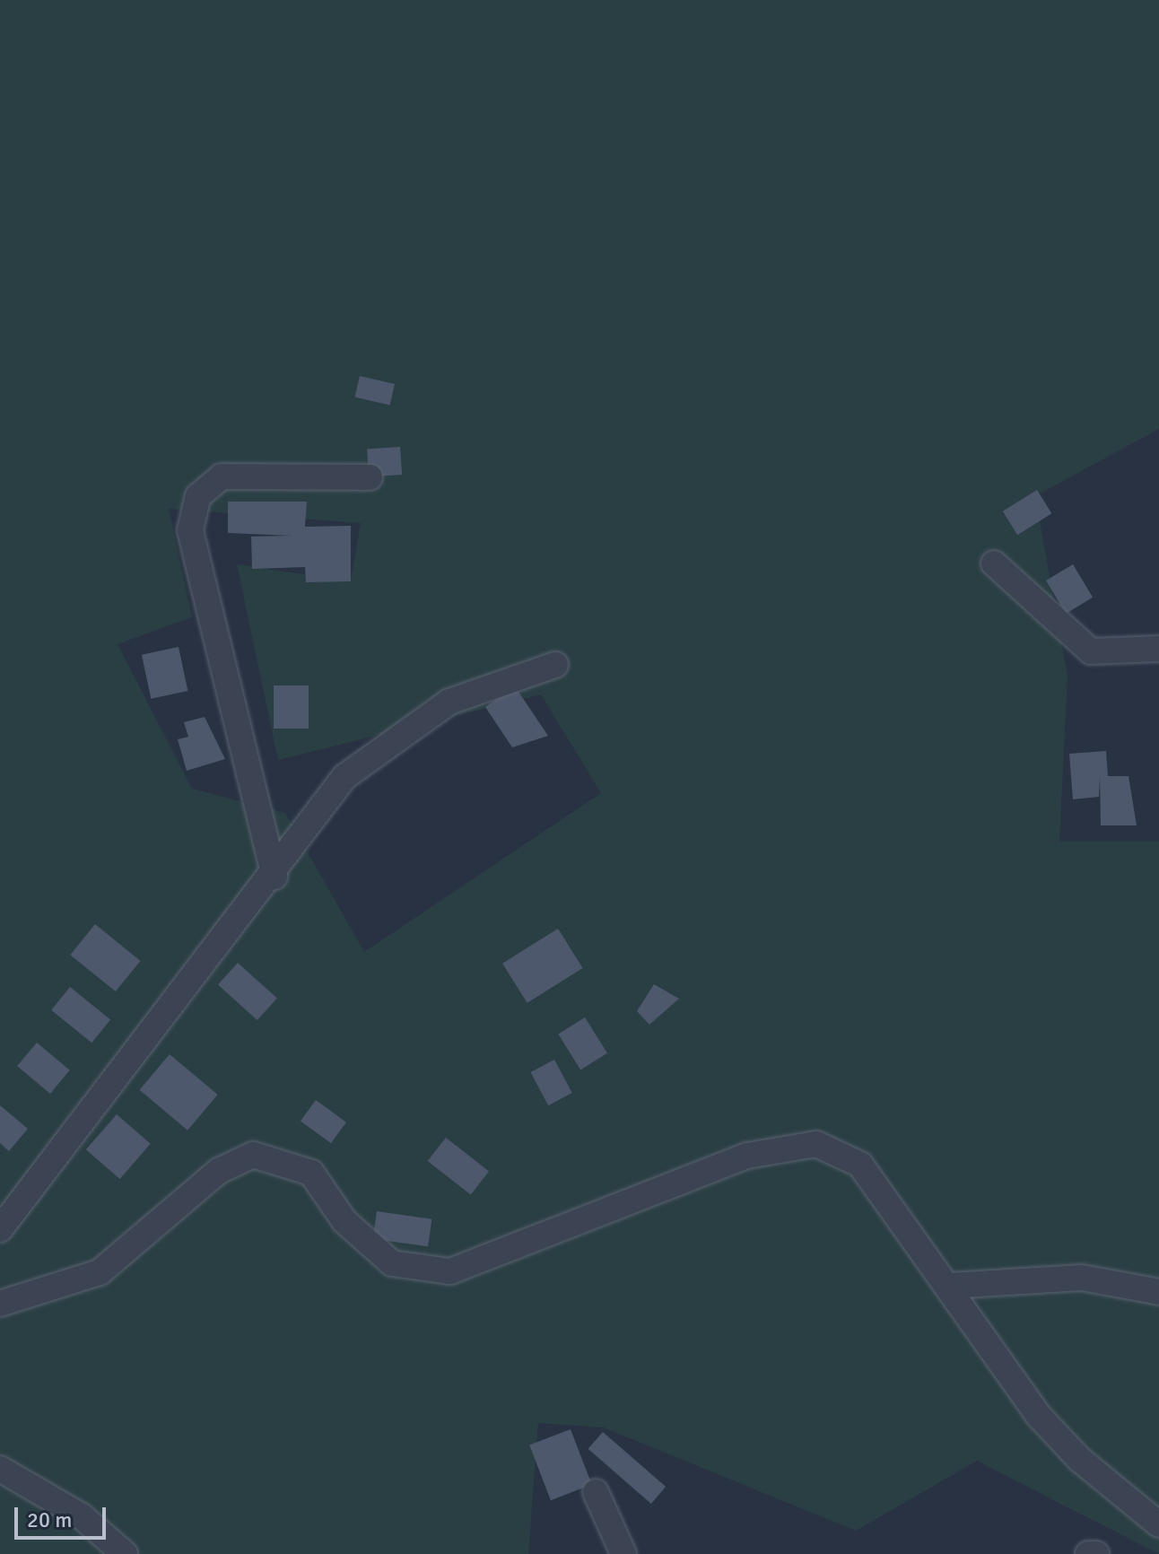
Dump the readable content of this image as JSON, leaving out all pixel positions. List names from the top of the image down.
{
  "scale_bar": "20 m"
}
